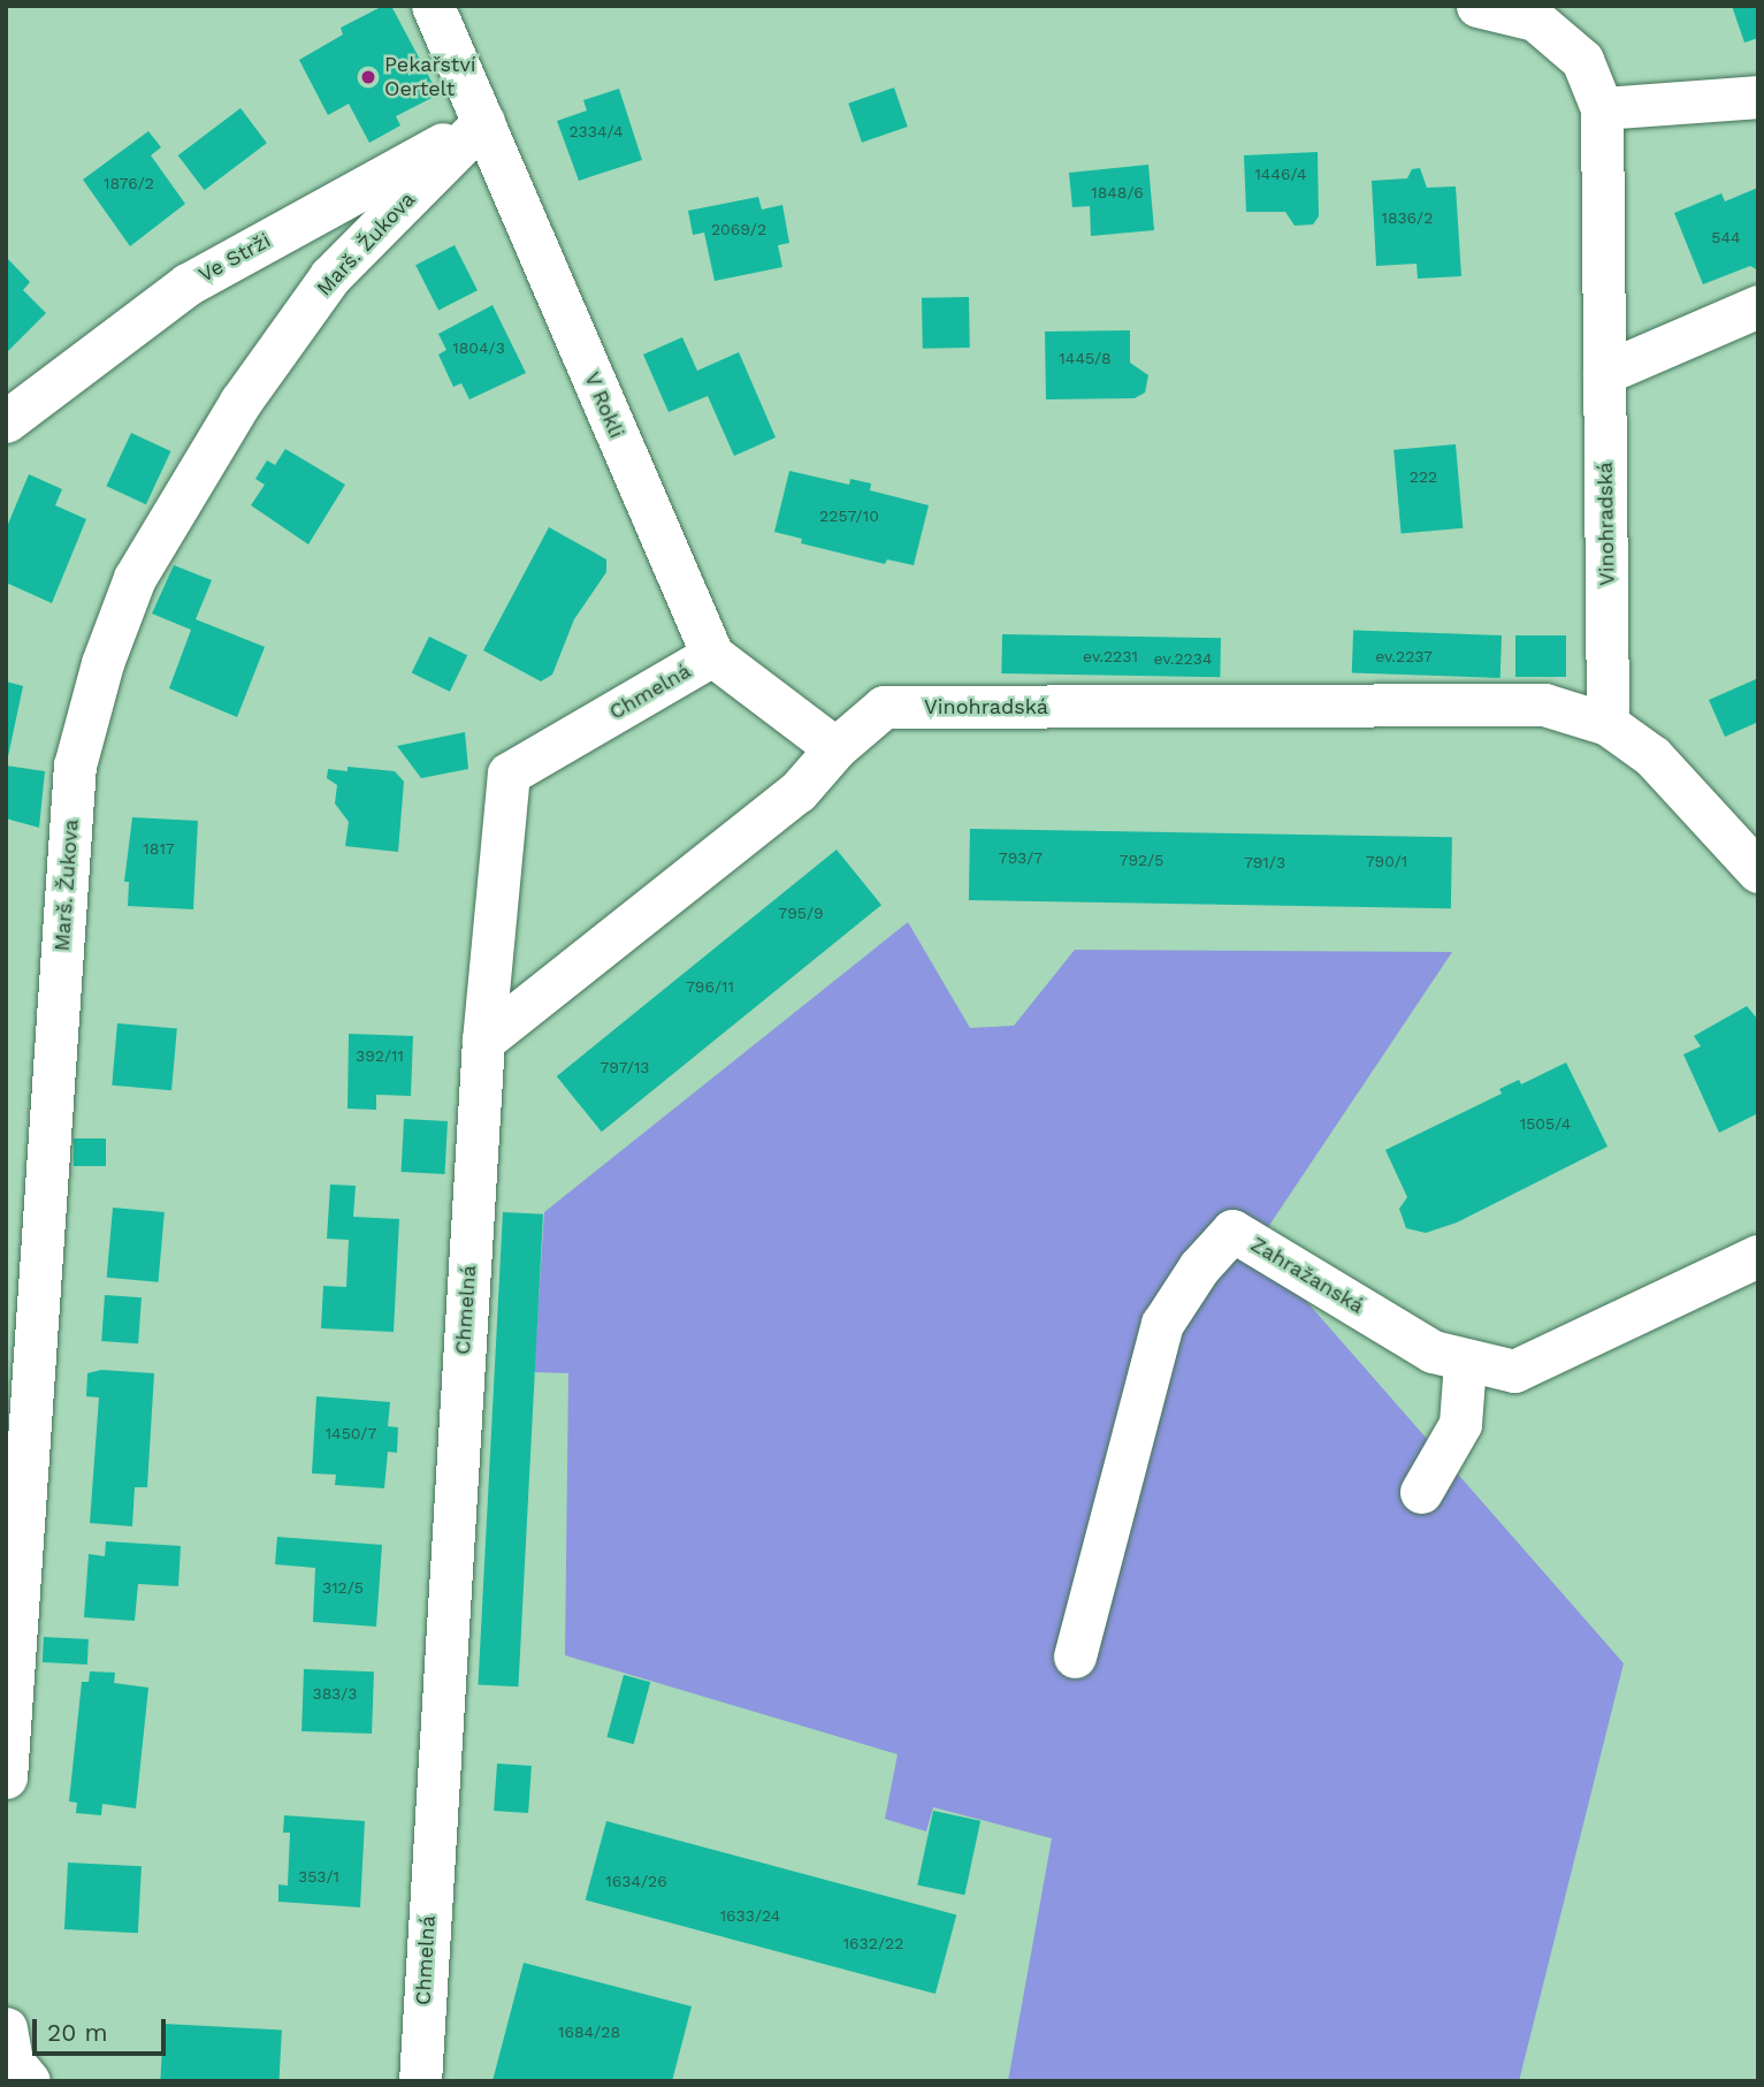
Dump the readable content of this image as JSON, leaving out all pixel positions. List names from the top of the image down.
{
  "streets": {
    "street": [
      "Marš. Žukova",
      "Ve Strži",
      "V Rokli",
      "Vinohradská",
      "Chmelná",
      "Zahražanská"
    ]
  },
  "crossings": [
    ["Marš. Žukova", "Ve Strži"],
    ["Marš. Žukova", "V Rokli"],
    ["Ve Strži", "V Rokli"],
    ["V Rokli", "Vinohradská"],
    ["V Rokli", "Chmelná"],
    ["Vinohradská", "Chmelná"]
  ],
  "places": ["Pekařství Oertelt"],
  "house_numbers": [
    "2334/4",
    "1446/4",
    "1876/2",
    "1848/6",
    "1836/2",
    "2069/2",
    "544",
    "1804/3",
    "1445/8",
    "222",
    "2257/10",
    "ev.2231",
    "ev.2237",
    "ev.2234",
    "1817",
    "793/7",
    "792/5",
    "790/1",
    "791/3",
    "795/9",
    "796/11",
    "392/11",
    "797/13",
    "1505/4",
    "1450/7",
    "312/5",
    "383/3",
    "353/1",
    "1634/26",
    "1633/24",
    "1632/22",
    "1684/28"
  ],
  "scale_bar": "20 m"
}
